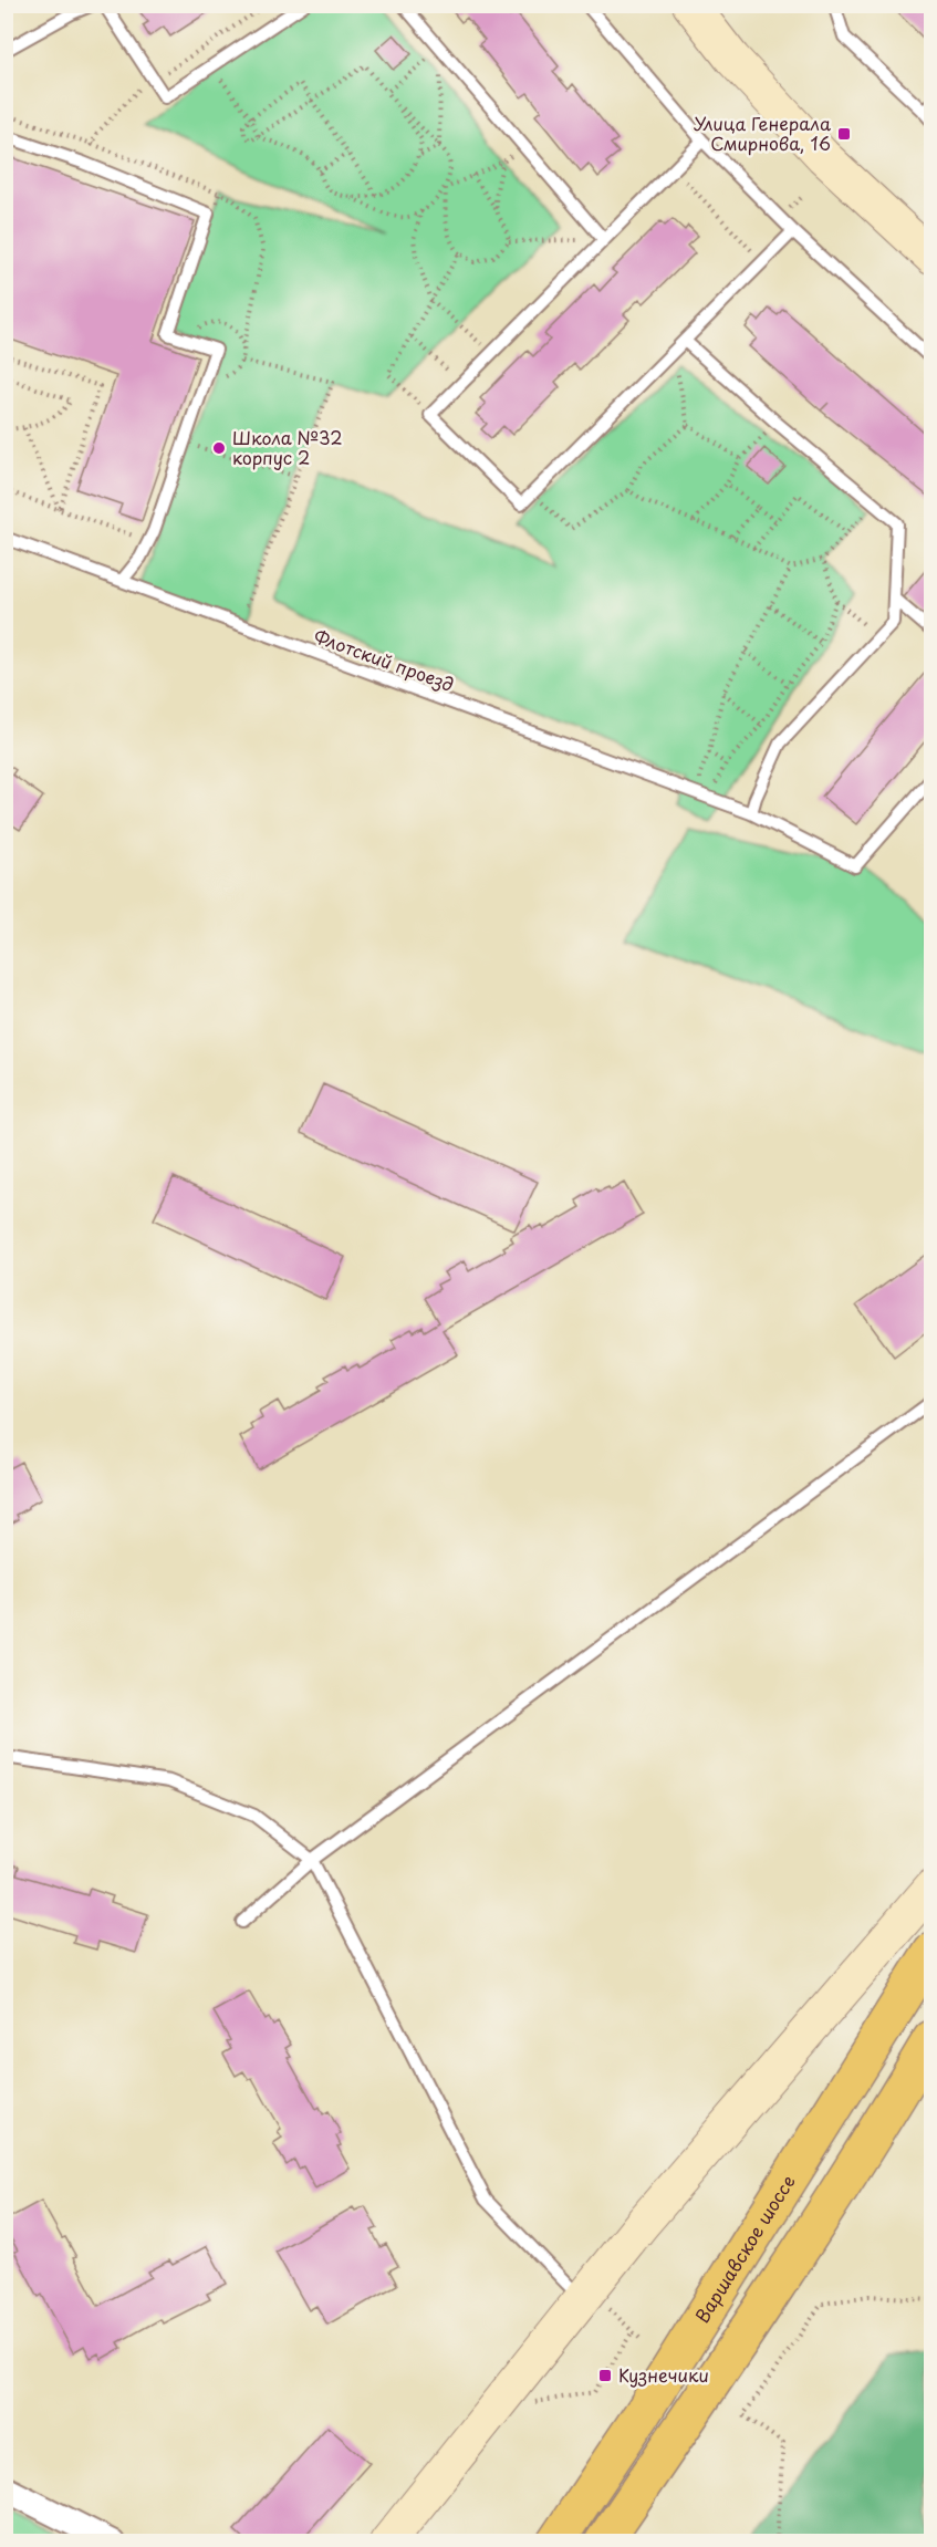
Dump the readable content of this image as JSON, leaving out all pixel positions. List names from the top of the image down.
{
  "streets": {
    "main road": ["Варшавское шоссе"],
    "lane": ["Флотский проезд"]
  },
  "places": {
    "transit": ["Улица Генерала Смирнова, 16", "Кузнечики"],
    "other": ["Школа №32 корпус 2"]
  }
}
